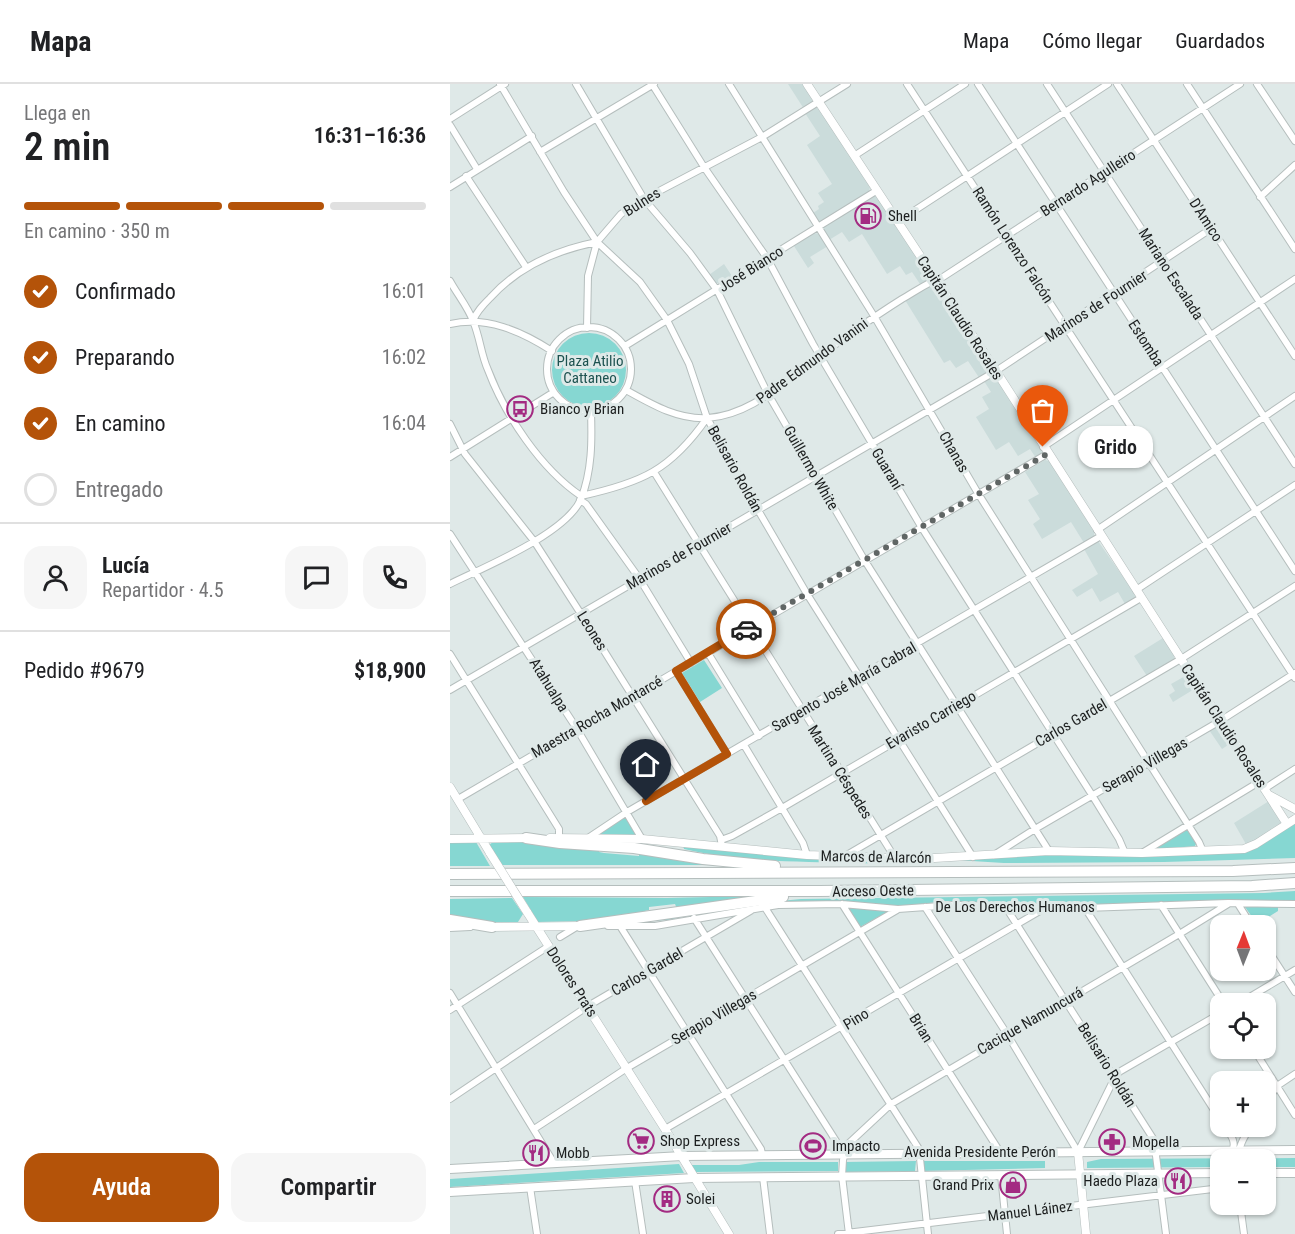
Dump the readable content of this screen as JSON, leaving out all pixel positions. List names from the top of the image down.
{
  "streets": {
    "highway": ["Acceso Oeste"],
    "main road": ["Avenida Presidente Perón"],
    "street": [
      "Bernardo Agulleiro",
      "Bulnes",
      "D'Amico",
      "Ramón Lorenzo Falcón",
      "José Bianco",
      "Mariano Escalada",
      "Marinos de Fournier",
      "Capitán Claudio Rosales",
      "Estomba",
      "Padre Edmundo Vanini",
      "Chanas",
      "Guillermo White",
      "Belisario Roldán",
      "Guaraní",
      "Leones",
      "Atahualpa",
      "Sargento José María Cabral",
      "Maestra Rocha Montarcé",
      "Evaristo Carriego",
      "Carlos Gardel",
      "Serapio Villegas",
      "Martina Céspedes",
      "Marcos de Alarcón",
      "De Los Derechos Humanos",
      "Dolores Prats",
      "Pino",
      "Cacique Namuncurá",
      "Brian",
      "Manuel Láinez"
    ]
  },
  "crossings": [
    ["Bernardo Agulleiro", "D'Amico"],
    ["Bernardo Agulleiro", "Ramón Lorenzo Falcón"],
    ["Bernardo Agulleiro", "Mariano Escalada"],
    ["Bernardo Agulleiro", "Capitán Claudio Rosales"],
    ["Bernardo Agulleiro", "Estomba"],
    ["Bernardo Agulleiro", "Padre Edmundo Vanini"],
    ["Bulnes", "Capitán Claudio Rosales"],
    ["Bulnes", "Chanas"],
    ["Bulnes", "Guillermo White"],
    ["Bulnes", "Belisario Roldán"],
    ["Bulnes", "Guaraní"],
    ["D'Amico", "Marinos de Fournier"],
    ["D'Amico", "Maestra Rocha Montarcé"],
    ["Ramón Lorenzo Falcón", "Marinos de Fournier"],
    ["Ramón Lorenzo Falcón", "Sargento José María Cabral"],
    ["Ramón Lorenzo Falcón", "Maestra Rocha Montarcé"],
    ["Ramón Lorenzo Falcón", "Evaristo Carriego"],
    ["Ramón Lorenzo Falcón", "Carlos Gardel"],
    ["Ramón Lorenzo Falcón", "Serapio Villegas"],
    ["José Bianco", "Capitán Claudio Rosales"],
    ["José Bianco", "Chanas"],
    ["José Bianco", "Guillermo White"],
    ["José Bianco", "Belisario Roldán"],
    ["José Bianco", "Guaraní"],
    ["Mariano Escalada", "Marinos de Fournier"],
    ["Mariano Escalada", "Sargento José María Cabral"],
    ["Mariano Escalada", "Maestra Rocha Montarcé"],
    ["Marinos de Fournier", "Capitán Claudio Rosales"],
    ["Marinos de Fournier", "Estomba"],
    ["Marinos de Fournier", "Chanas"],
    ["Marinos de Fournier", "Guillermo White"],
    ["Marinos de Fournier", "Belisario Roldán"],
    ["Marinos de Fournier", "Guaraní"],
    ["Marinos de Fournier", "Leones"],
    ["Marinos de Fournier", "Atahualpa"],
    ["Marinos de Fournier", "Martina Céspedes"],
    ["Capitán Claudio Rosales", "Padre Edmundo Vanini"],
    ["Capitán Claudio Rosales", "Sargento José María Cabral"],
    ["Capitán Claudio Rosales", "Maestra Rocha Montarcé"],
    ["Capitán Claudio Rosales", "Evaristo Carriego"],
    ["Capitán Claudio Rosales", "Carlos Gardel"],
    ["Capitán Claudio Rosales", "Serapio Villegas"],
    ["Capitán Claudio Rosales", "Marcos de Alarcón"],
    ["Estomba", "Sargento José María Cabral"],
    ["Estomba", "Maestra Rocha Montarcé"],
    ["Estomba", "Evaristo Carriego"],
    ["Padre Edmundo Vanini", "Chanas"],
    ["Padre Edmundo Vanini", "Guillermo White"],
    ["Padre Edmundo Vanini", "Belisario Roldán"],
    ["Padre Edmundo Vanini", "Guaraní"],
    ["Chanas", "Sargento José María Cabral"],
    ["Chanas", "Maestra Rocha Montarcé"],
    ["Chanas", "Evaristo Carriego"],
    ["Chanas", "Carlos Gardel"],
    ["Chanas", "Serapio Villegas"],
    ["Chanas", "Marcos de Alarcón"],
    ["Guillermo White", "Sargento José María Cabral"],
    ["Guillermo White", "Maestra Rocha Montarcé"],
    ["Guillermo White", "Evaristo Carriego"],
    ["Guillermo White", "Carlos Gardel"],
    ["Guillermo White", "Serapio Villegas"],
    ["Guillermo White", "Marcos de Alarcón"],
    ["Belisario Roldán", "Sargento José María Cabral"],
    ["Belisario Roldán", "Maestra Rocha Montarcé"],
    ["Belisario Roldán", "Evaristo Carriego"],
    ["Belisario Roldán", "Carlos Gardel"],
    ["Belisario Roldán", "Marcos de Alarcón"],
    ["Belisario Roldán", "De Los Derechos Humanos"],
    ["Belisario Roldán", "Pino"],
    ["Belisario Roldán", "Cacique Namuncurá"],
    ["Belisario Roldán", "Avenida Presidente Perón"],
    ["Belisario Roldán", "Manuel Láinez"],
    ["Guaraní", "Sargento José María Cabral"],
    ["Guaraní", "Maestra Rocha Montarcé"],
    ["Guaraní", "Evaristo Carriego"],
    ["Guaraní", "Carlos Gardel"],
    ["Guaraní", "Serapio Villegas"],
    ["Guaraní", "Marcos de Alarcón"],
    ["Leones", "Sargento José María Cabral"],
    ["Leones", "Maestra Rocha Montarcé"],
    ["Leones", "Evaristo Carriego"],
    ["Leones", "Marcos de Alarcón"],
    ["Atahualpa", "Sargento José María Cabral"],
    ["Atahualpa", "Maestra Rocha Montarcé"],
    ["Atahualpa", "Marcos de Alarcón"],
    ["Sargento José María Cabral", "Martina Céspedes"],
    ["Sargento José María Cabral", "Marcos de Alarcón"],
    ["Maestra Rocha Montarcé", "Martina Céspedes"],
    ["Maestra Rocha Montarcé", "Dolores Prats"],
    ["Evaristo Carriego", "Martina Céspedes"],
    ["Evaristo Carriego", "Marcos de Alarcón"],
    ["Carlos Gardel", "Martina Céspedes"],
    ["Carlos Gardel", "Marcos de Alarcón"],
    ["Carlos Gardel", "De Los Derechos Humanos"],
    ["Carlos Gardel", "Dolores Prats"],
    ["Serapio Villegas", "Marcos de Alarcón"],
    ["Serapio Villegas", "De Los Derechos Humanos"],
    ["Serapio Villegas", "Dolores Prats"],
    ["Serapio Villegas", "Brian"],
    ["Martina Céspedes", "Marcos de Alarcón"],
    ["Marcos de Alarcón", "Dolores Prats"],
    ["De Los Derechos Humanos", "Dolores Prats"],
    ["De Los Derechos Humanos", "Pino"],
    ["De Los Derechos Humanos", "Cacique Namuncurá"],
    ["De Los Derechos Humanos", "Brian"],
    ["Dolores Prats", "Pino"],
    ["Dolores Prats", "Avenida Presidente Perón"],
    ["Pino", "Brian"],
    ["Cacique Namuncurá", "Brian"],
    ["Cacique Namuncurá", "Avenida Presidente Perón"],
    ["Brian", "Avenida Presidente Perón"]
  ],
  "parks": ["Plaza Atilio Cattaneo"],
  "places": {
    "fuel station": ["Shell"],
    "bus stop": ["Bianco y Brian"],
    "other": ["Grido"],
    "supermarket": ["Shop Express"],
    "pharmacy": ["Mopella"],
    "sports": ["Impacto"],
    "restaurant": ["Mobb", "Haedo Plaza"],
    "shop": ["Grand Prix"],
    "building": ["Solei"]
  },
  "north": "top",
  "page": {
    "header": "Mapa",
    "nav": ["Mapa", "Cómo llegar", "Guardados"],
    "heading": ["2 min", "Llega en", "16:31–16:36"],
    "panel": [
      "Lucía",
      "Repartidor · 4.5",
      "Pedido #9679",
      "$18,900"
    ],
    "bar": "En camino · 350 m",
    "list": [
      ["Confirmado", "16:01"],
      ["Preparando", "16:02"],
      ["En camino", "16:04"],
      "Entregado"
    ],
    "bubble": "Grido",
    "map_buttons": ["+", "−"],
    "buttons": ["Ayuda", "Compartir"]
  }
}
